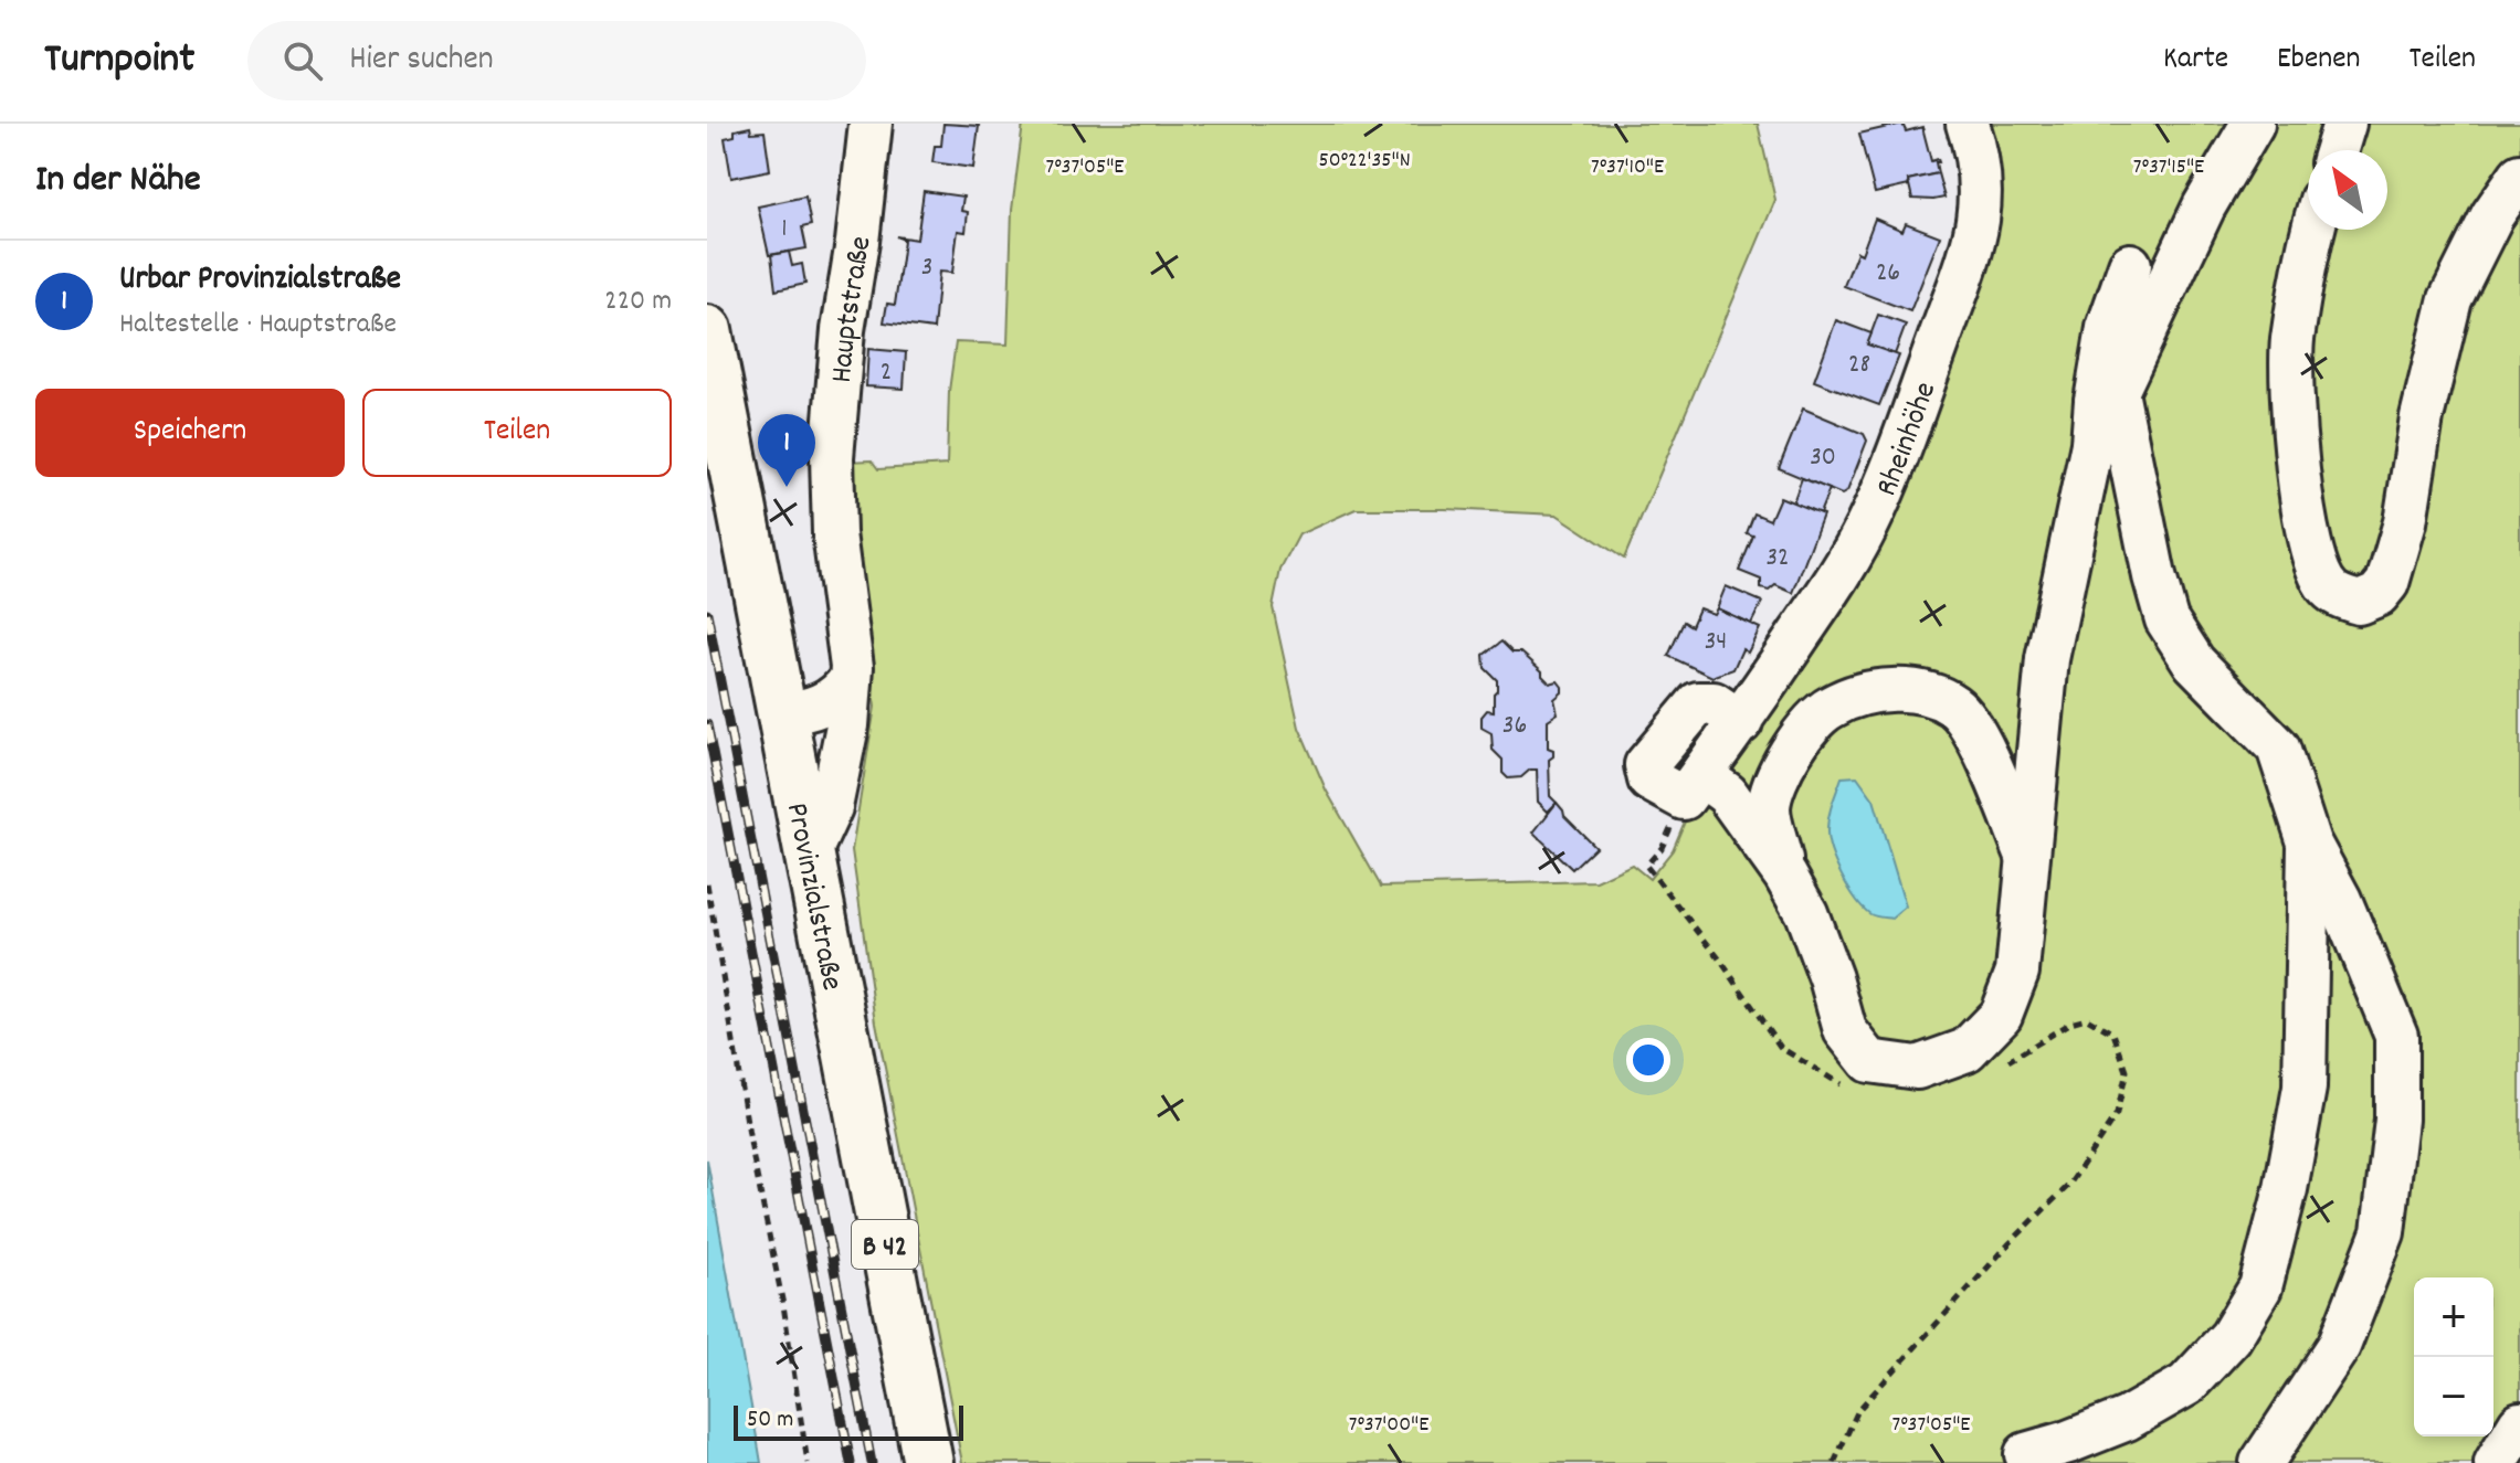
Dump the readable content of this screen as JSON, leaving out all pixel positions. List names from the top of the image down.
{
  "streets": {
    "main road": ["Provinzialstraße", "B 42"],
    "street": ["Hauptstraße", "Rheinhöhe"]
  },
  "crossings": [
    ["Hauptstraße", "Provinzialstraße"]
  ],
  "house_numbers": [
    "1",
    "3",
    "26",
    "28",
    "2",
    "30",
    "32",
    "34",
    "36"
  ],
  "scale_bar": "50 m",
  "north": "top left",
  "page": {
    "header": "Turnpoint",
    "search": "Hier suchen",
    "nav": ["Karte", "Ebenen", "Teilen"],
    "heading": "In der Nähe",
    "list": [
      {
        "mark": "1",
        "name": "Urbar Provinzialstraße",
        "note": "Haltestelle · Hauptstraße",
        "value": "220 m"
      }
    ],
    "buttons": ["Speichern", "Teilen"],
    "pins": "1",
    "map_buttons": ["+", "−"],
    "scale": "50 m"
  },
  "coordinates": [
    "50°22'35\"N",
    "7°37'05\"E",
    "7°37'10\"E",
    "7°37'15\"E",
    "7°37'00\"E"
  ]
}
